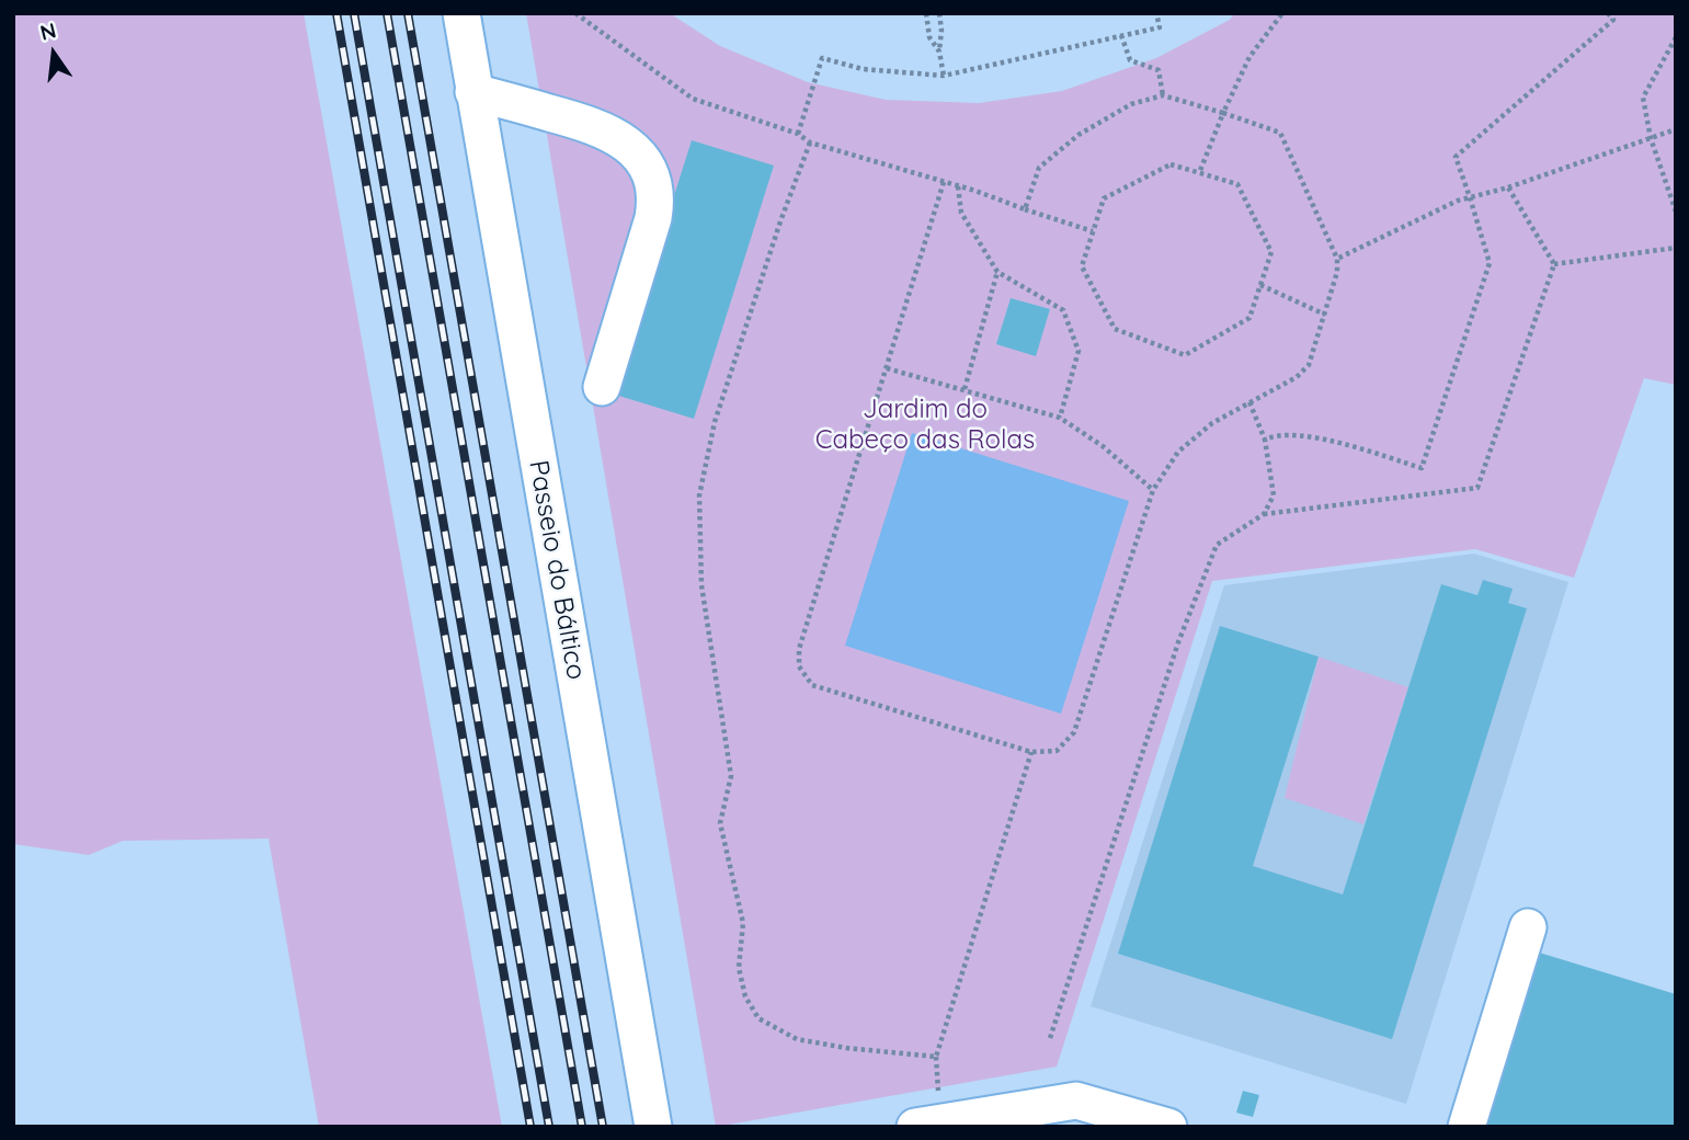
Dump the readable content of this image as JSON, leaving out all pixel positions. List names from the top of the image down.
{
  "streets": {
    "street": ["Passeio do Báltico"]
  },
  "parks": ["Jardim do Cabeço das Rolas"],
  "north": "top"
}
